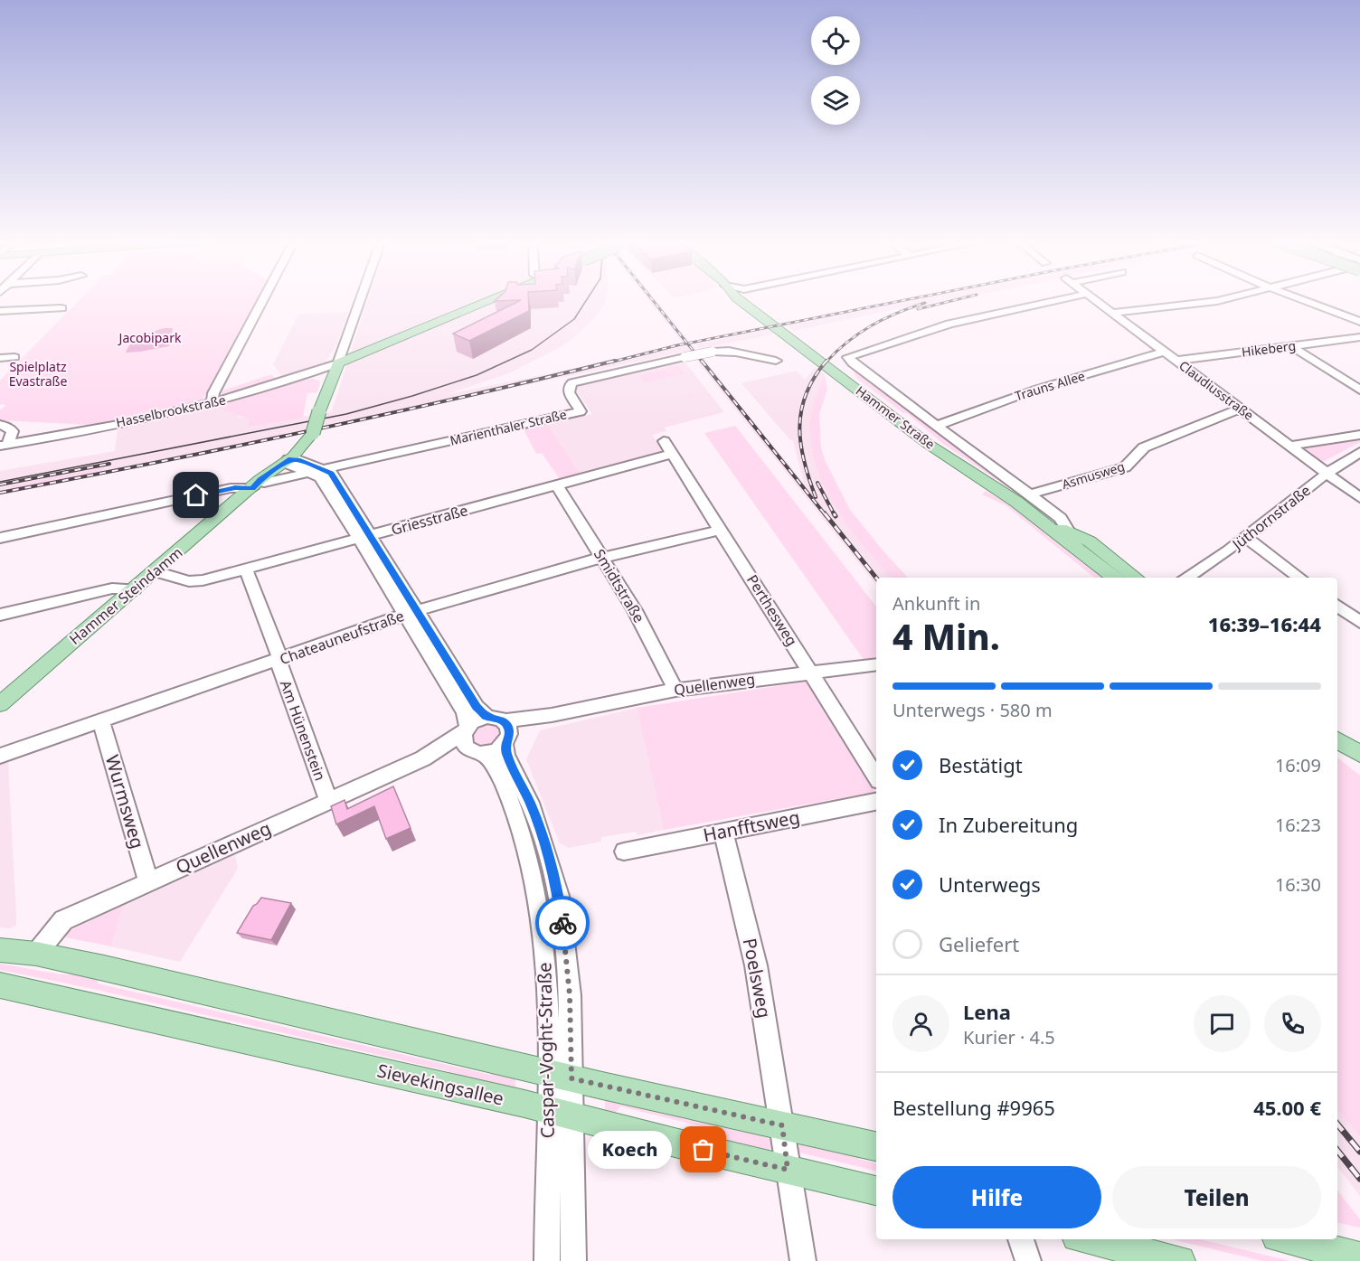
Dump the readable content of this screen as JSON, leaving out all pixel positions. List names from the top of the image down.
{
  "streets": {
    "main road": ["Hammer Straße", "Hammer Steindamm", "Sievekingsallee"],
    "street": [
      "Hikeberg",
      "Trauns Allee",
      "Claudiusstraße",
      "Hasselbrookstraße",
      "Marienthaler Straße",
      "Asmusweg",
      "Jüthornstraße",
      "Griesstraße",
      "Smidtstraße",
      "Perthesweg",
      "Chateauneufstraße",
      "Quellenweg",
      "Am Hünenstein",
      "Wurmsweg",
      "Hanfftsweg",
      "Poelsweg",
      "Caspar-Voght-Straße"
    ]
  },
  "crossings": [
    ["Hikeberg", "Claudiusstraße"],
    ["Trauns Allee", "Claudiusstraße"],
    ["Trauns Allee", "Hammer Straße"],
    ["Claudiusstraße", "Asmusweg"],
    ["Claudiusstraße", "Jüthornstraße"],
    ["Hasselbrookstraße", "Hammer Steindamm"],
    ["Hammer Straße", "Asmusweg"],
    ["Marienthaler Straße", "Hammer Steindamm"],
    ["Marienthaler Straße", "Caspar-Voght-Straße"],
    ["Griesstraße", "Smidtstraße"],
    ["Griesstraße", "Hammer Steindamm"],
    ["Griesstraße", "Perthesweg"],
    ["Griesstraße", "Am Hünenstein"],
    ["Griesstraße", "Caspar-Voght-Straße"],
    ["Smidtstraße", "Chateauneufstraße"],
    ["Smidtstraße", "Quellenweg"],
    ["Hammer Steindamm", "Caspar-Voght-Straße"],
    ["Perthesweg", "Chateauneufstraße"],
    ["Perthesweg", "Quellenweg"],
    ["Chateauneufstraße", "Am Hünenstein"],
    ["Chateauneufstraße", "Wurmsweg"],
    ["Chateauneufstraße", "Caspar-Voght-Straße"],
    ["Quellenweg", "Am Hünenstein"],
    ["Quellenweg", "Wurmsweg"],
    ["Quellenweg", "Caspar-Voght-Straße"],
    ["Hanfftsweg", "Poelsweg"],
    ["Poelsweg", "Sievekingsallee"],
    ["Caspar-Voght-Straße", "Sievekingsallee"]
  ],
  "parks": ["Jacobipark", "Spielplatz Evastraße"],
  "places": ["Koech"],
  "page": {
    "heading": ["4 Min.", "Ankunft in", "16:39–16:44"],
    "panel": [
      "Lena",
      "Kurier · 4.5",
      "Bestellung #9965",
      "45.00 €"
    ],
    "bar": "Unterwegs · 580 m",
    "list": [
      ["Bestätigt", "16:09"],
      ["In Zubereitung", "16:23"],
      ["Unterwegs", "16:30"],
      "Geliefert"
    ],
    "bubble": "Koech",
    "buttons": ["Hilfe", "Teilen"]
  }
}
